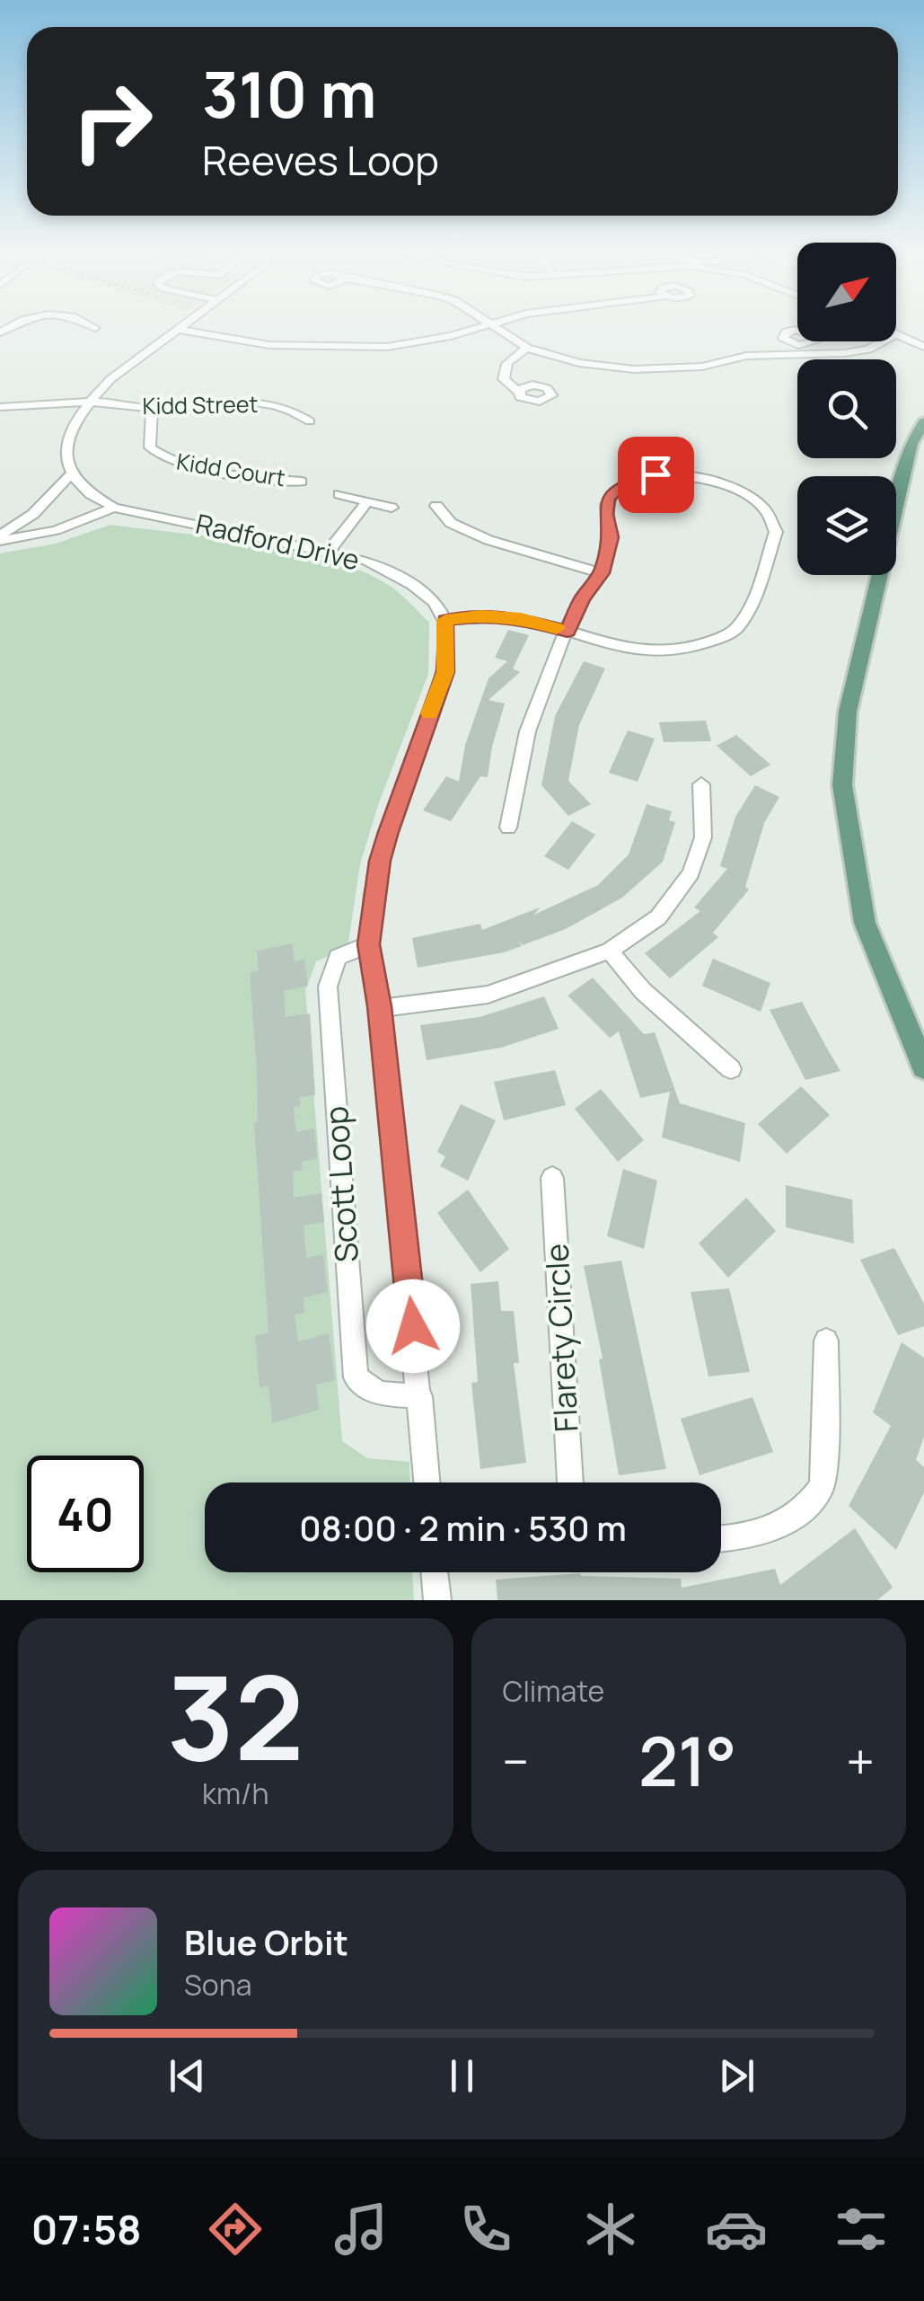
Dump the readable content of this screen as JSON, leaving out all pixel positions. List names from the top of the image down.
{
  "streets": {
    "street": [
      "Kidd Street",
      "Kidd Court",
      "Radford Drive",
      "Scott Loop",
      "Flarety Circle"
    ]
  },
  "crossings": [
    ["Kidd Street", "Kidd Court"]
  ],
  "north": "top right",
  "page": {
    "turn": ["310 m", "Reeves Loop"],
    "limit": "40",
    "trip": "08:00 · 2 min · 530 m",
    "tile": [
      ["32", "km/h"],
      "Climate"
    ],
    "heat": ["−", "21°", "+"],
    "song": ["Blue Orbit", "Sona"],
    "tabs": "07:58"
  }
}
